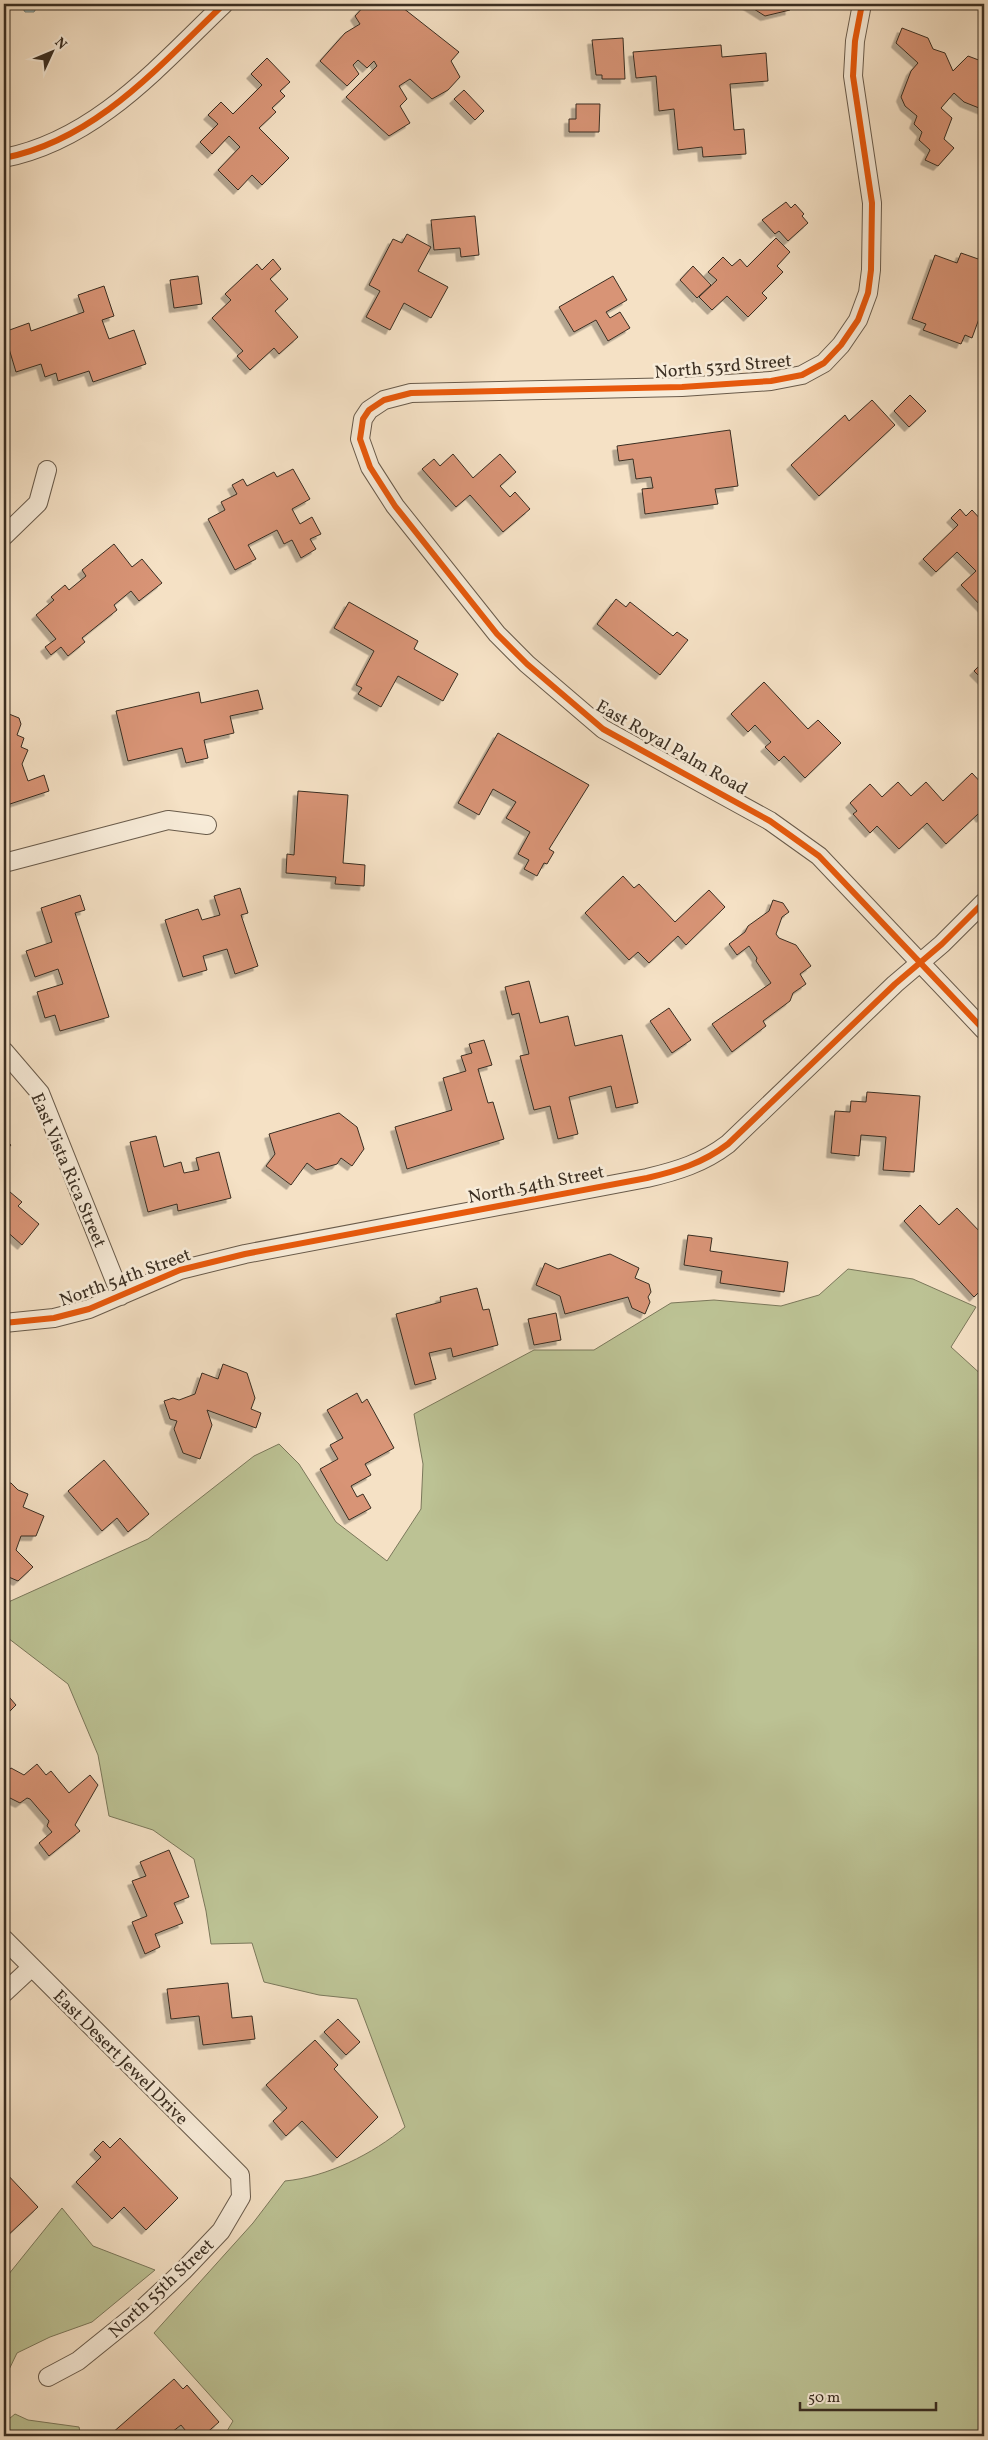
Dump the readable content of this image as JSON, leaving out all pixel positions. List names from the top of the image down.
{
  "streets": {
    "street": [
      "North 53rd Street",
      "East Royal Palm Road",
      "East Vista Rica Street",
      "North 54th Street",
      "East Desert Jewel Drive",
      "North 55th Street"
    ]
  },
  "crossings": [
    ["North 53rd Street", "East Royal Palm Road"],
    ["East Royal Palm Road", "North 54th Street"],
    ["East Vista Rica Street", "North 54th Street"],
    ["East Desert Jewel Drive", "North 55th Street"]
  ],
  "scale_bar": "50 m",
  "north": "top right"
}
